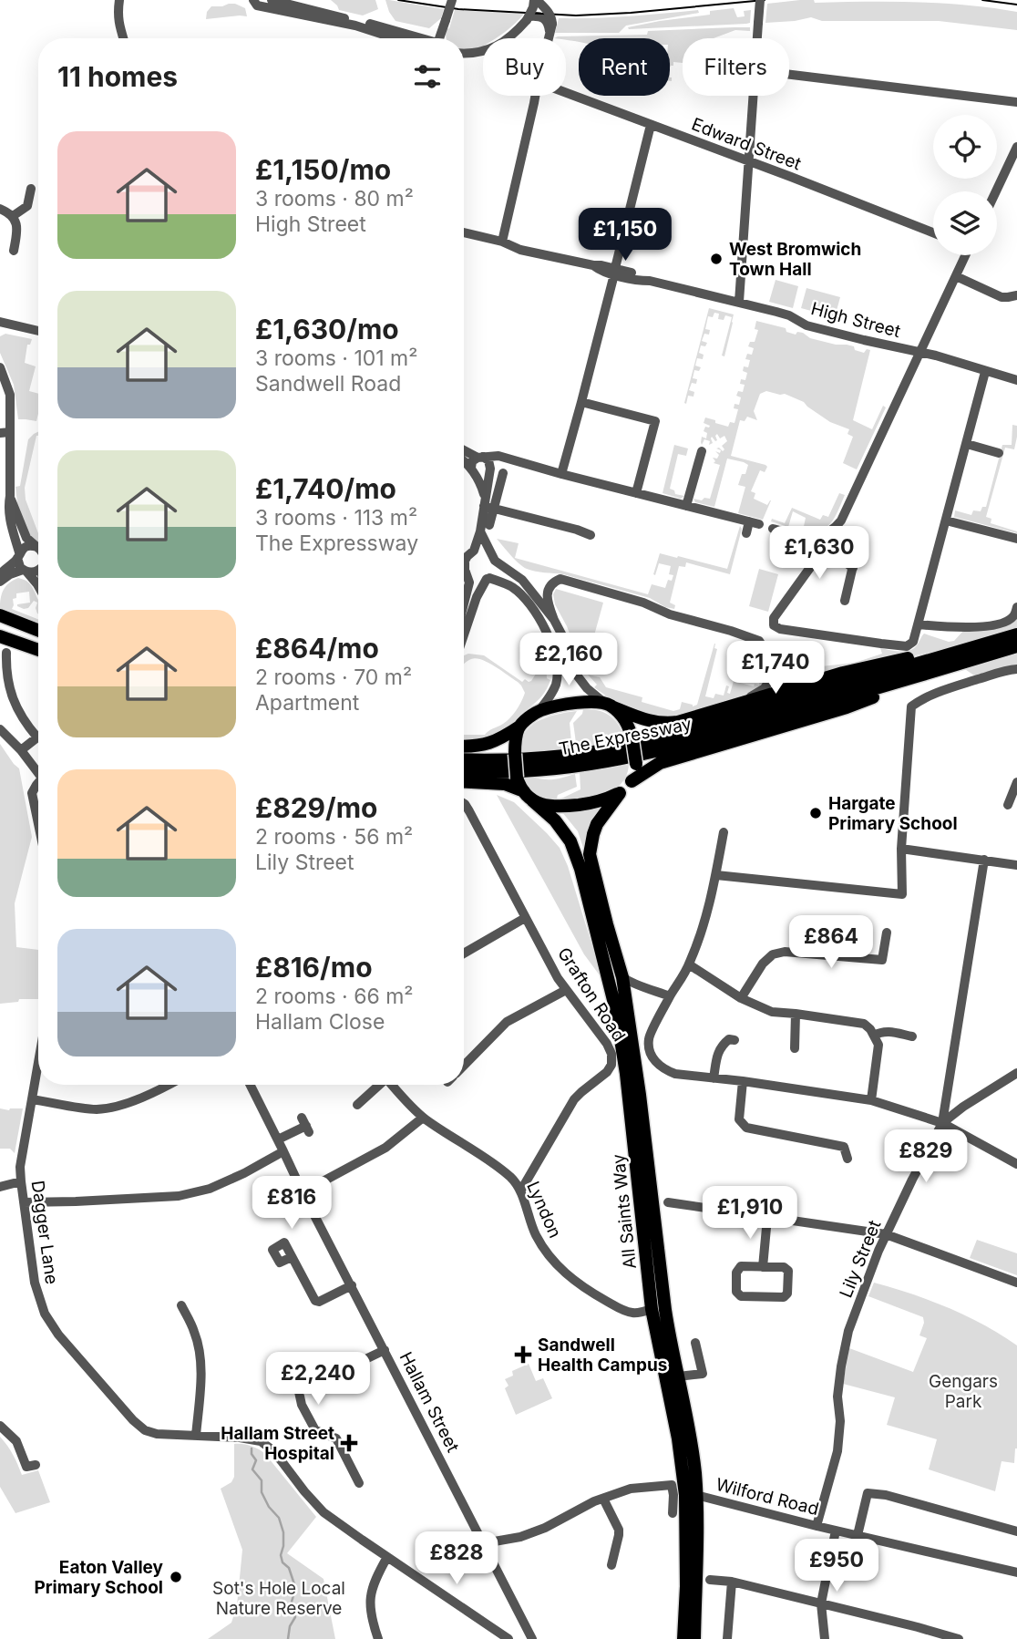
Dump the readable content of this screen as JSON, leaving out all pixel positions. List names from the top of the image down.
{
  "streets": {
    "highway": ["The Expressway", "All Saints Way"],
    "street": [
      "Edward Street",
      "High Street",
      "Grafton Road",
      "Lyndon",
      "Dagger Lane",
      "Lily Street",
      "Hallam Street",
      "Wilford Road"
    ]
  },
  "crossings": [
    ["Grafton Road", "Lyndon"],
    ["Lyndon", "All Saints Way"],
    ["All Saints Way", "Wilford Road"],
    ["Lily Street", "Wilford Road"]
  ],
  "parks": ["Gengars Park", "Sot's Hole Local Nature Reserve"],
  "places": {
    "other": ["West Bromwich Town Hall", "Hargate Primary School", "Eaton Valley Primary School"],
    "health": ["Sandwell Health Campus", "Hallam Street Hospital"]
  },
  "page": {
    "chip": ["Buy", "Rent", "Filters"],
    "heading": "11 homes",
    "list": [
      {
        "name": "£1,150/mo",
        "note": "3 rooms · 80 m² · High Street"
      },
      {
        "name": "£1,630/mo",
        "note": "3 rooms · 101 m² · Sandwell Road"
      },
      {
        "name": "£1,740/mo",
        "note": "3 rooms · 113 m² · The Expressway"
      },
      {
        "name": "£864/mo",
        "note": "2 rooms · 70 m² · Apartment"
      },
      {
        "name": "£829/mo",
        "note": "2 rooms · 56 m² · Lily Street"
      },
      {
        "name": "£816/mo",
        "note": "2 rooms · 66 m² · Hallam Close"
      }
    ],
    "price": [
      "£1,150",
      "£1,630",
      "£2,160",
      "£1,740",
      "£864",
      "£829",
      "£816",
      "£1,910",
      "£2,240",
      "£828",
      "£950"
    ]
  }
}
